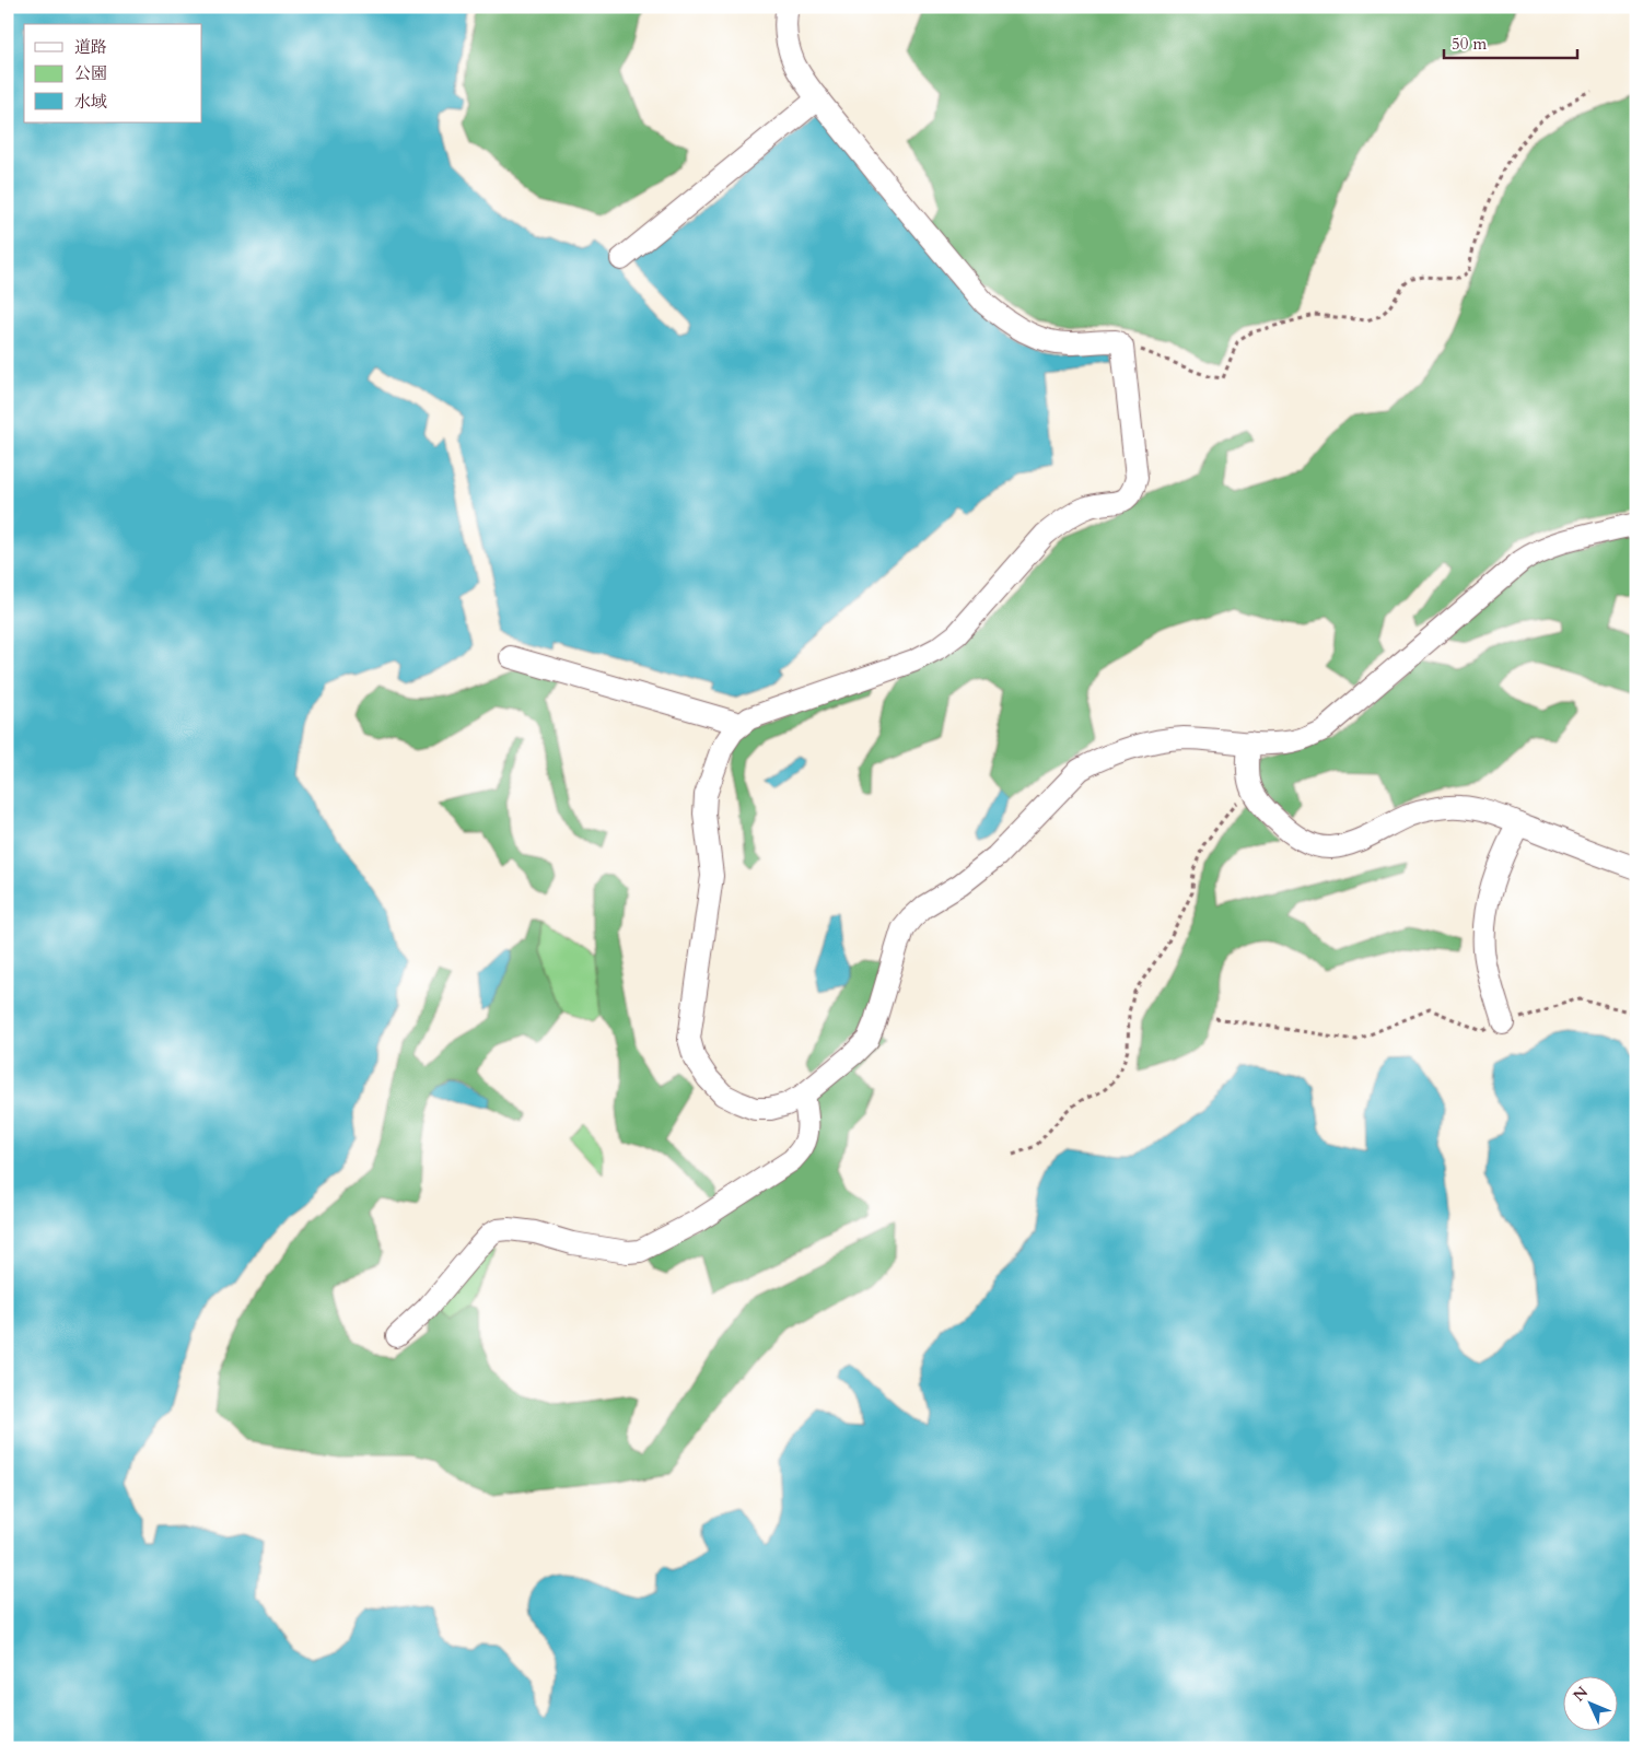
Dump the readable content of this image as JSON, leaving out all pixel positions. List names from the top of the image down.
{
  "legend": ["道路", "公園", "水域"],
  "scale_bar": "50 m",
  "north": "top left"
}
